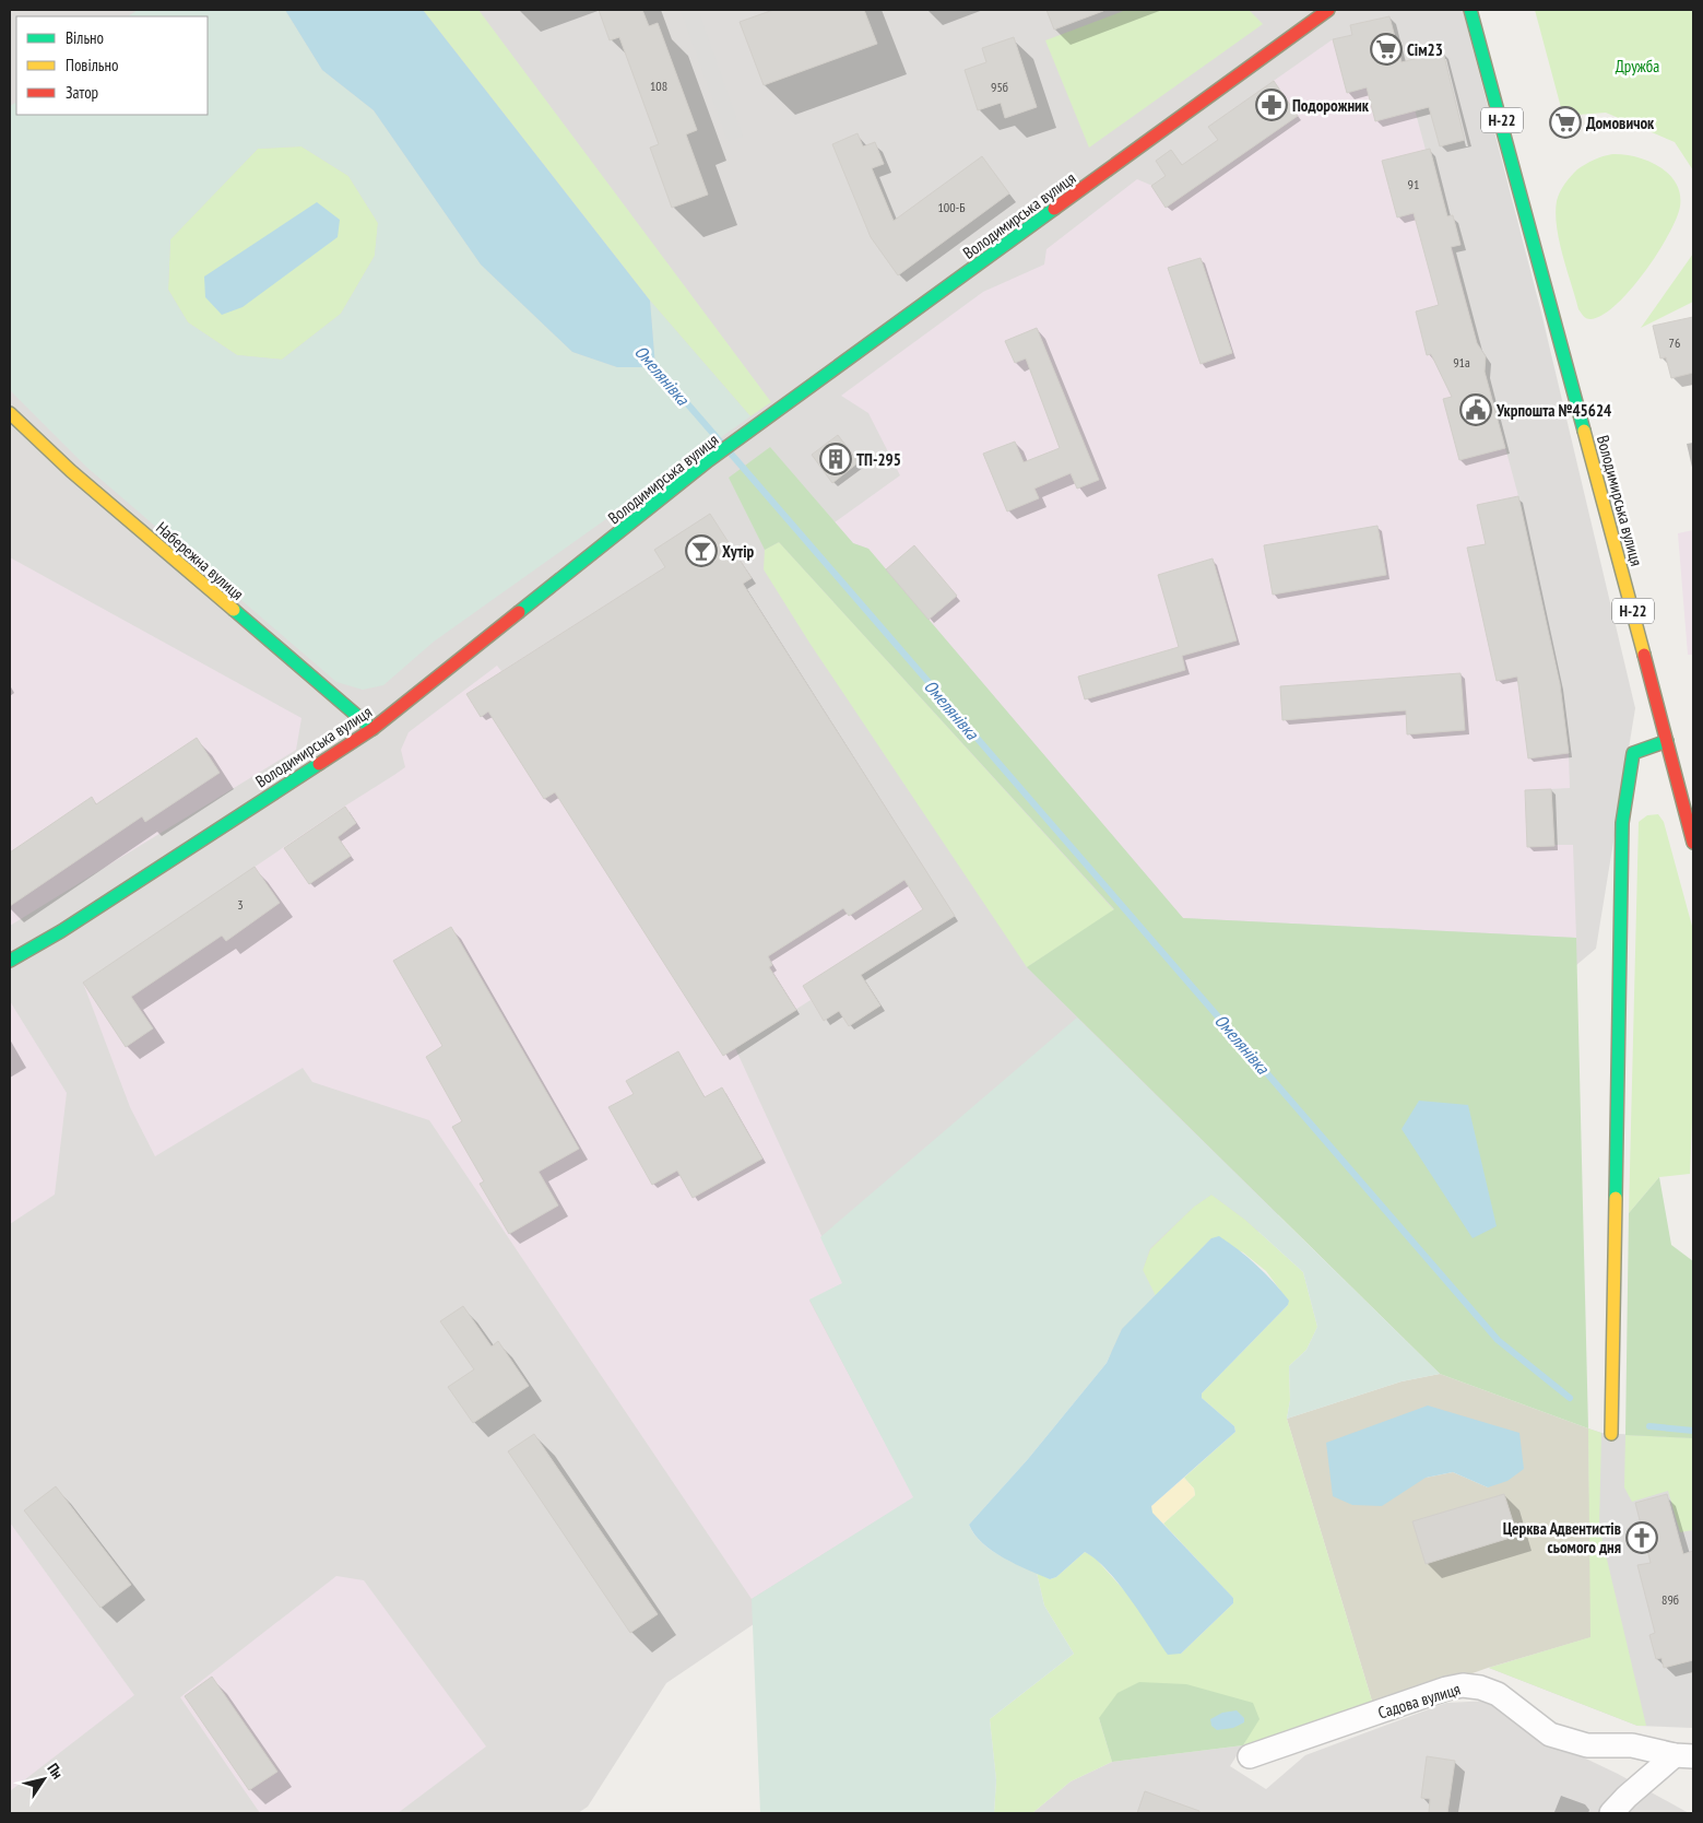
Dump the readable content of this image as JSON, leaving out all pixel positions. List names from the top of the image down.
{
  "streets": {
    "street": [
      "Н-22",
      "Володимирська вулиця",
      "Набережна вулиця",
      "Садова вулиця"
    ]
  },
  "crossings": [
    ["Володимирська вулиця", "Набережна вулиця"]
  ],
  "water": ["Омелянівка"],
  "parks": ["Дружба"],
  "places": {
    "supermarket": ["Сім23", "Домовичок"],
    "pharmacy": ["Подорожник"],
    "public building": ["Укрпошта №45624"],
    "building": ["ТП-295"],
    "bar": ["Хутір"],
    "church": ["Церква Адвентистів сьомого дня"]
  },
  "house_numbers": [
    "108",
    "95б",
    "91",
    "100-Б",
    "76",
    "91а",
    "3",
    "89б"
  ],
  "legend": ["Вільно", "Повільно", "Затор"],
  "north": "top right"
}
